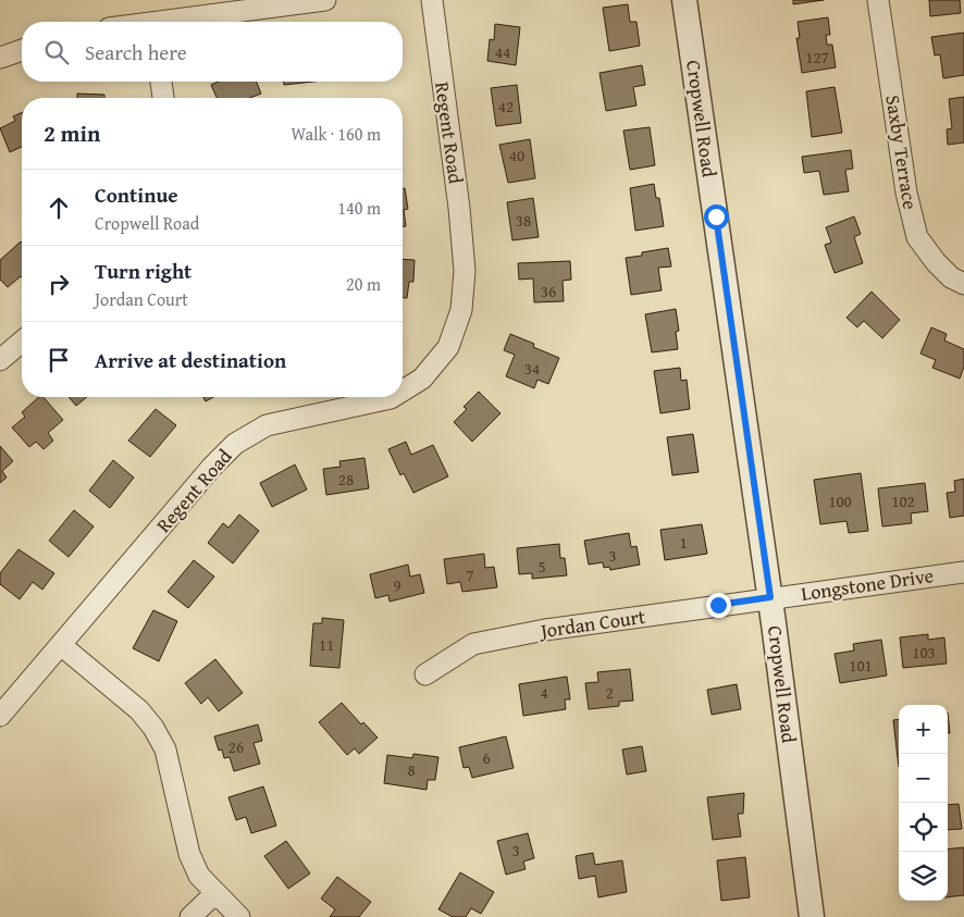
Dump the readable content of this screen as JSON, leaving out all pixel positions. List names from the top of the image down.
{
  "streets": {
    "street": [
      "Cropwell Road",
      "Regent Road",
      "Saxby Terrace",
      "Longstone Drive",
      "Jordan Court"
    ]
  },
  "crossings": [
    ["Cropwell Road", "Longstone Drive"],
    ["Cropwell Road", "Jordan Court"],
    ["Longstone Drive", "Jordan Court"]
  ],
  "house_numbers": [
    "44",
    "127",
    "42",
    "40",
    "38",
    "36",
    "34",
    "28",
    "100",
    "102",
    "1",
    "3",
    "5",
    "7",
    "9",
    "11",
    "103",
    "101",
    "4",
    "2",
    "26",
    "6",
    "8",
    "3"
  ],
  "page": {
    "search": "Search here",
    "heading": ["2 min", "Walk · 160 m"],
    "list": [
      ["Continue", "Cropwell Road", "140 m"],
      ["Turn right", "Jordan Court", "20 m"],
      "Arrive at destination"
    ],
    "map_buttons": ["+", "−"]
  }
}
